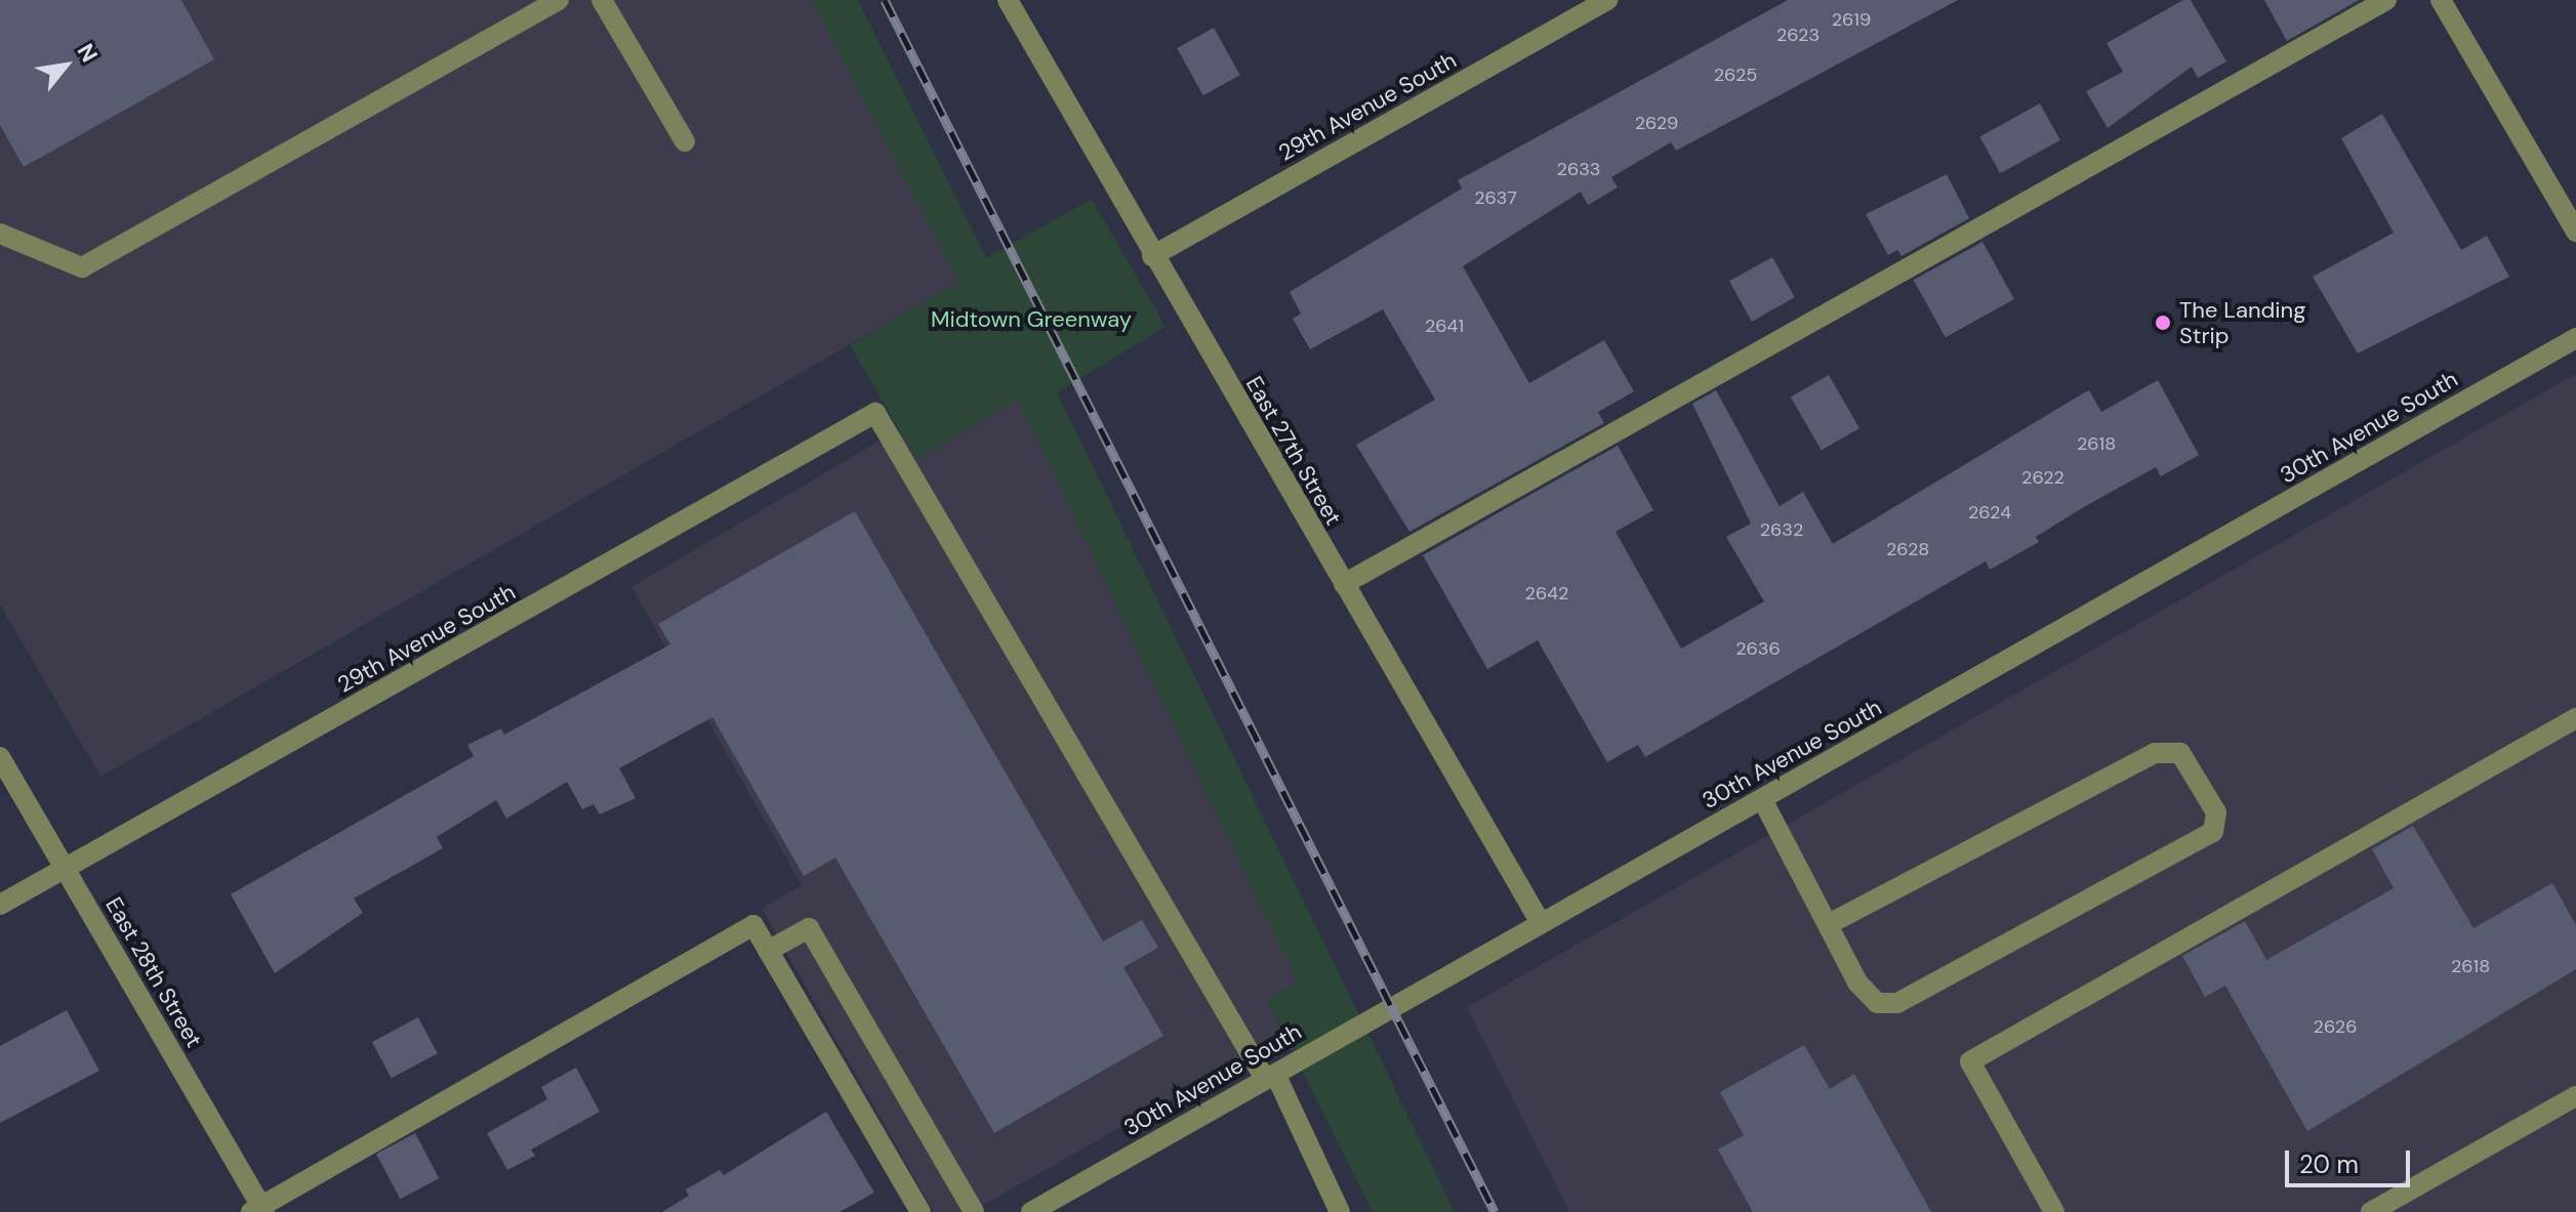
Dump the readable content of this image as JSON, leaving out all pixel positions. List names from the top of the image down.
{
  "streets": {
    "street": [
      "29th Avenue South",
      "30th Avenue South",
      "East 27th Street",
      "East 28th Street"
    ]
  },
  "crossings": [
    ["29th Avenue South", "30th Avenue South"],
    ["29th Avenue South", "East 27th Street"],
    ["29th Avenue South", "East 28th Street"],
    ["30th Avenue South", "East 27th Street"]
  ],
  "parks": ["Midtown Greenway"],
  "places": ["The Landing Strip"],
  "house_numbers": [
    "2619",
    "2623",
    "2625",
    "2629",
    "2633",
    "2637",
    "2641",
    "2618",
    "2622",
    "2624",
    "2632",
    "2628",
    "2642",
    "2636",
    "2618",
    "2626"
  ],
  "scale_bar": "20 m",
  "north": "top right"
}
